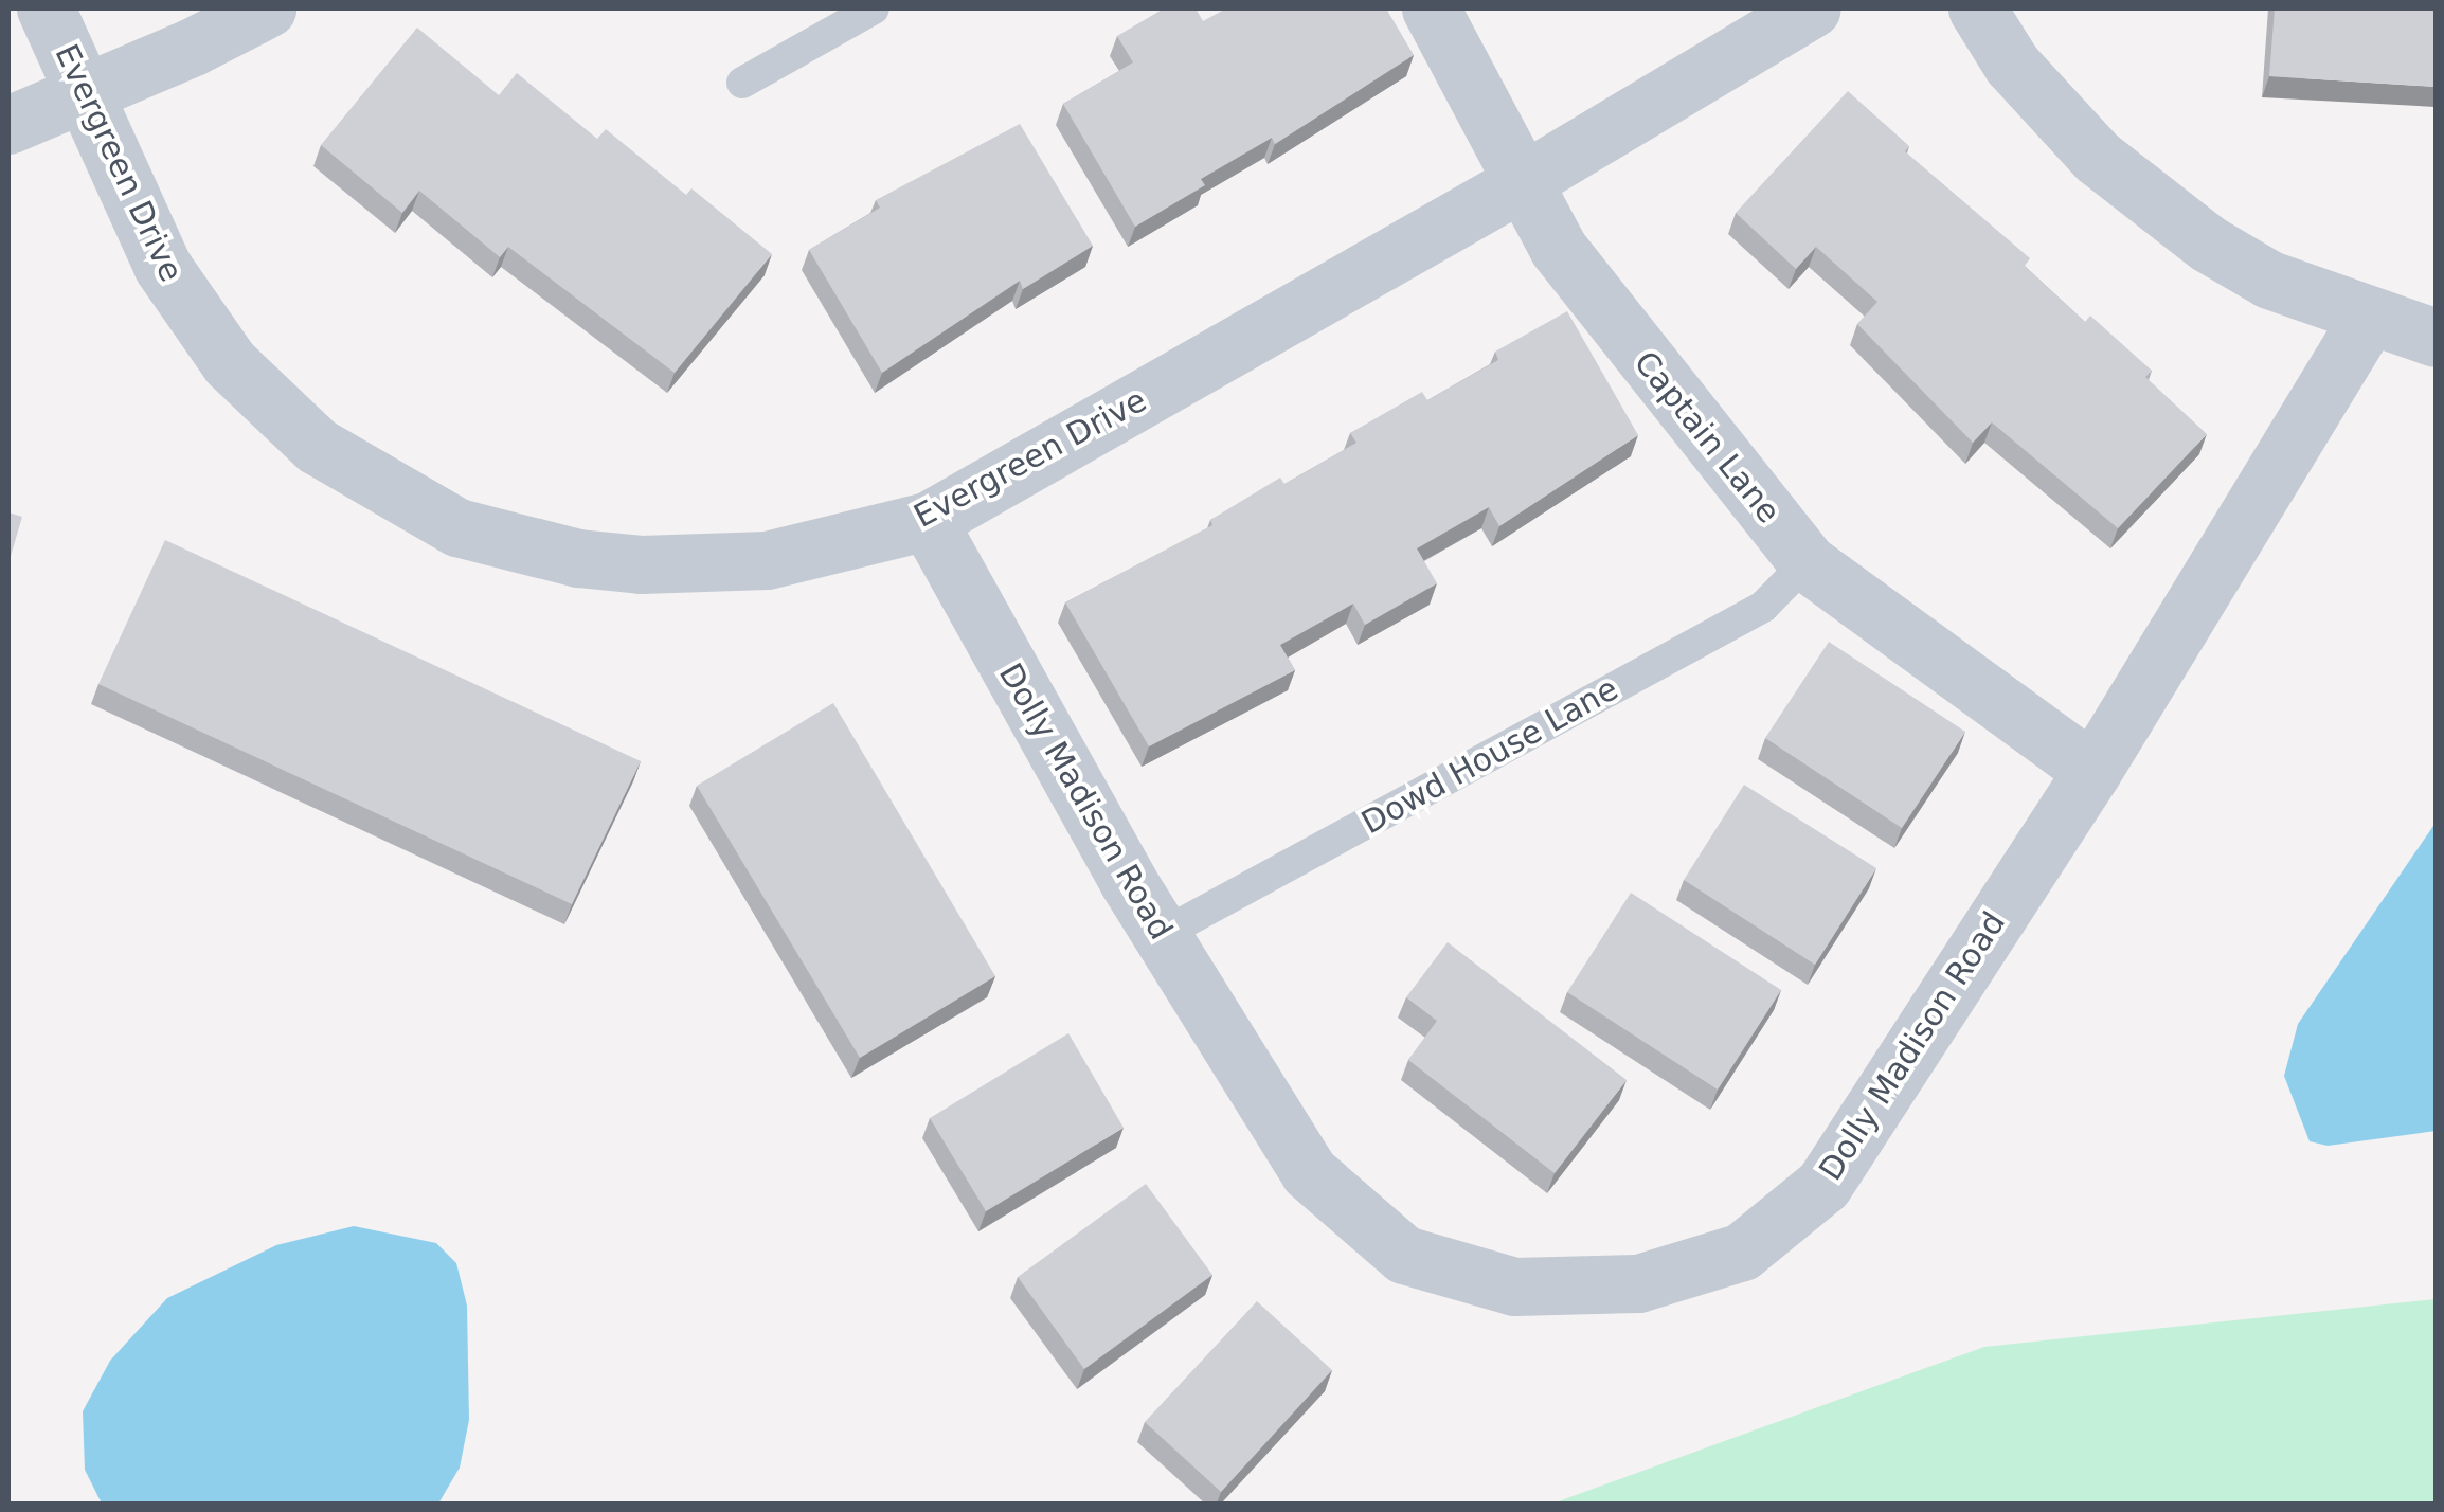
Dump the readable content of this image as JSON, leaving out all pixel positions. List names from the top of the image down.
{
  "streets": {
    "street": ["Evergreen Drive", "Captain Lane", "Dolly Madison Road"],
    "lane": ["Dowd House Lane"]
  },
  "crossings": [
    ["Evergreen Drive", "Captain Lane"],
    ["Evergreen Drive", "Dolly Madison Road"],
    ["Captain Lane", "Dowd House Lane"],
    ["Captain Lane", "Dolly Madison Road"],
    ["Dowd House Lane", "Dolly Madison Road"]
  ]
}
